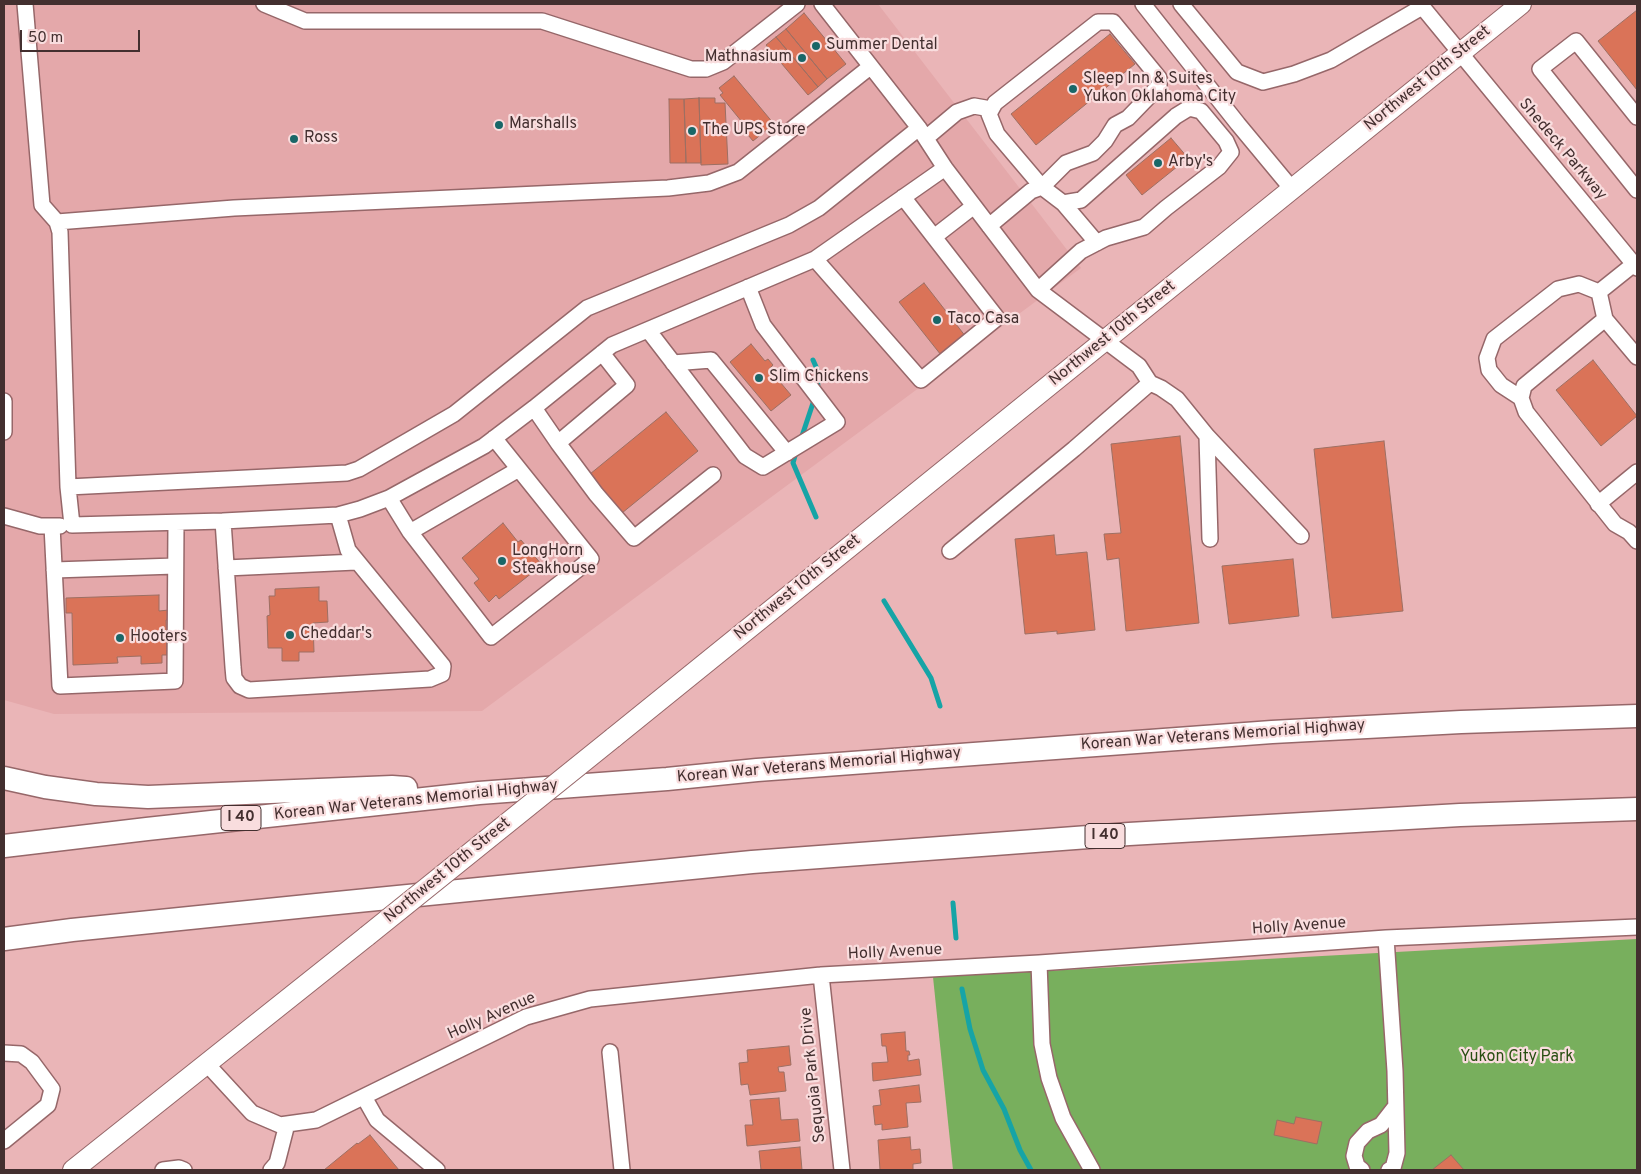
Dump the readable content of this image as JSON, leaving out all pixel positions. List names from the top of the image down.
{
  "streets": {
    "highway": ["Korean War Veterans Memorial Highway", "I 40"],
    "main road": ["Northwest 10th Street"],
    "street": ["Shedeck Parkway", "Holly Avenue", "Sequoia Park Drive"]
  },
  "crossings": [
    ["Northwest 10th Street", "Shedeck Parkway"],
    ["Northwest 10th Street", "Holly Avenue"],
    ["Holly Avenue", "Sequoia Park Drive"]
  ],
  "parks": ["Yukon City Park"],
  "places": [
    "Summer Dental",
    "Mathnasium",
    "Sleep Inn & Suites Yukon Oklahoma City",
    "Marshalls",
    "The UPS Store",
    "Ross",
    "Arby's",
    "Taco Casa",
    "Slim Chickens",
    "LongHorn Steakhouse",
    "Cheddar's",
    "Hooters"
  ],
  "scale_bar": "50 m"
}
